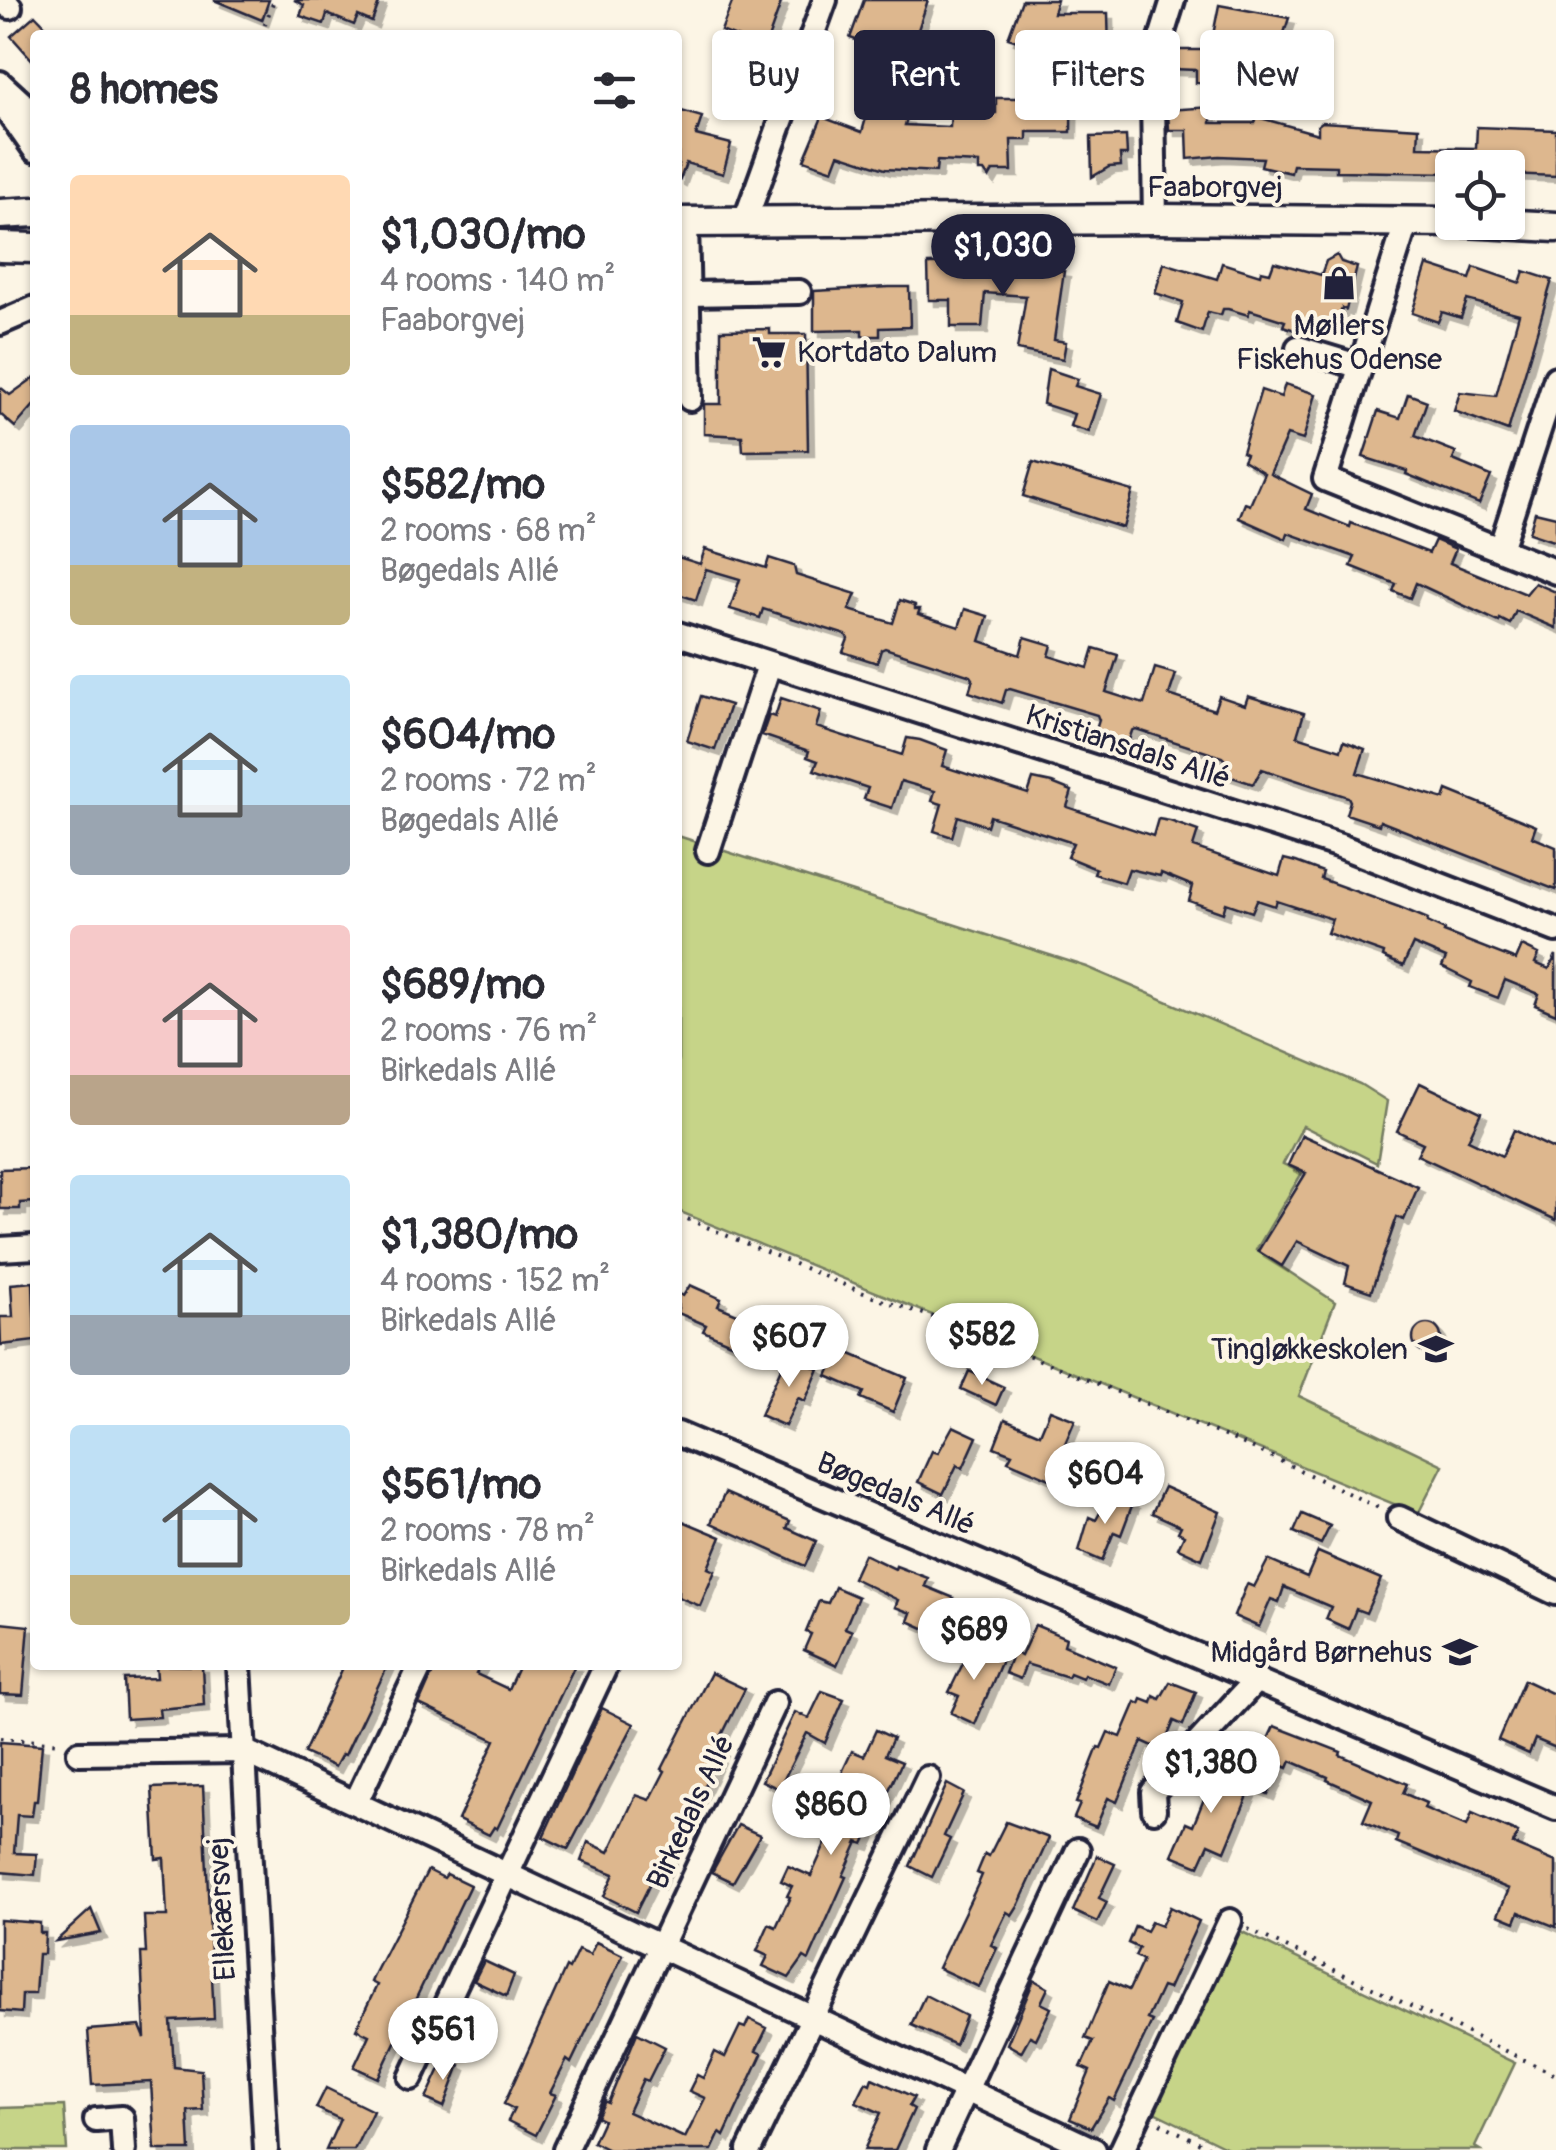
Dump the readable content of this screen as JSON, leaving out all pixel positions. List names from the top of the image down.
{
  "streets": {
    "main road": ["Faaborgvej"],
    "street": [
      "Kristiansdals Allé",
      "Bøgedals Allé",
      "Birkedals Allé",
      "Ellekærsvej"
    ]
  },
  "places": {
    "shop": ["Møllers Fiskehus Odense"],
    "supermarket": ["Kortdato Dalum"],
    "school or university": ["Tingløkkeskolen", "Midgård Børnehus"]
  },
  "page": {
    "chip": [
      "Buy",
      "Rent",
      "Filters",
      "New"
    ],
    "heading": "8 homes",
    "list": [
      {
        "name": "$1,030/mo",
        "note": "4 rooms · 140 m² · Faaborgvej"
      },
      {
        "name": "$582/mo",
        "note": "2 rooms · 68 m² · Bøgedals Allé"
      },
      {
        "name": "$604/mo",
        "note": "2 rooms · 72 m² · Bøgedals Allé"
      },
      {
        "name": "$689/mo",
        "note": "2 rooms · 76 m² · Birkedals Allé"
      },
      {
        "name": "$1,380/mo",
        "note": "4 rooms · 152 m² · Birkedals Allé"
      },
      {
        "name": "$561/mo",
        "note": "2 rooms · 78 m² · Birkedals Allé"
      }
    ],
    "price": [
      "$1,030",
      "$582",
      "$607",
      "$604",
      "$689",
      "$1,380",
      "$860",
      "$561"
    ]
  }
}
